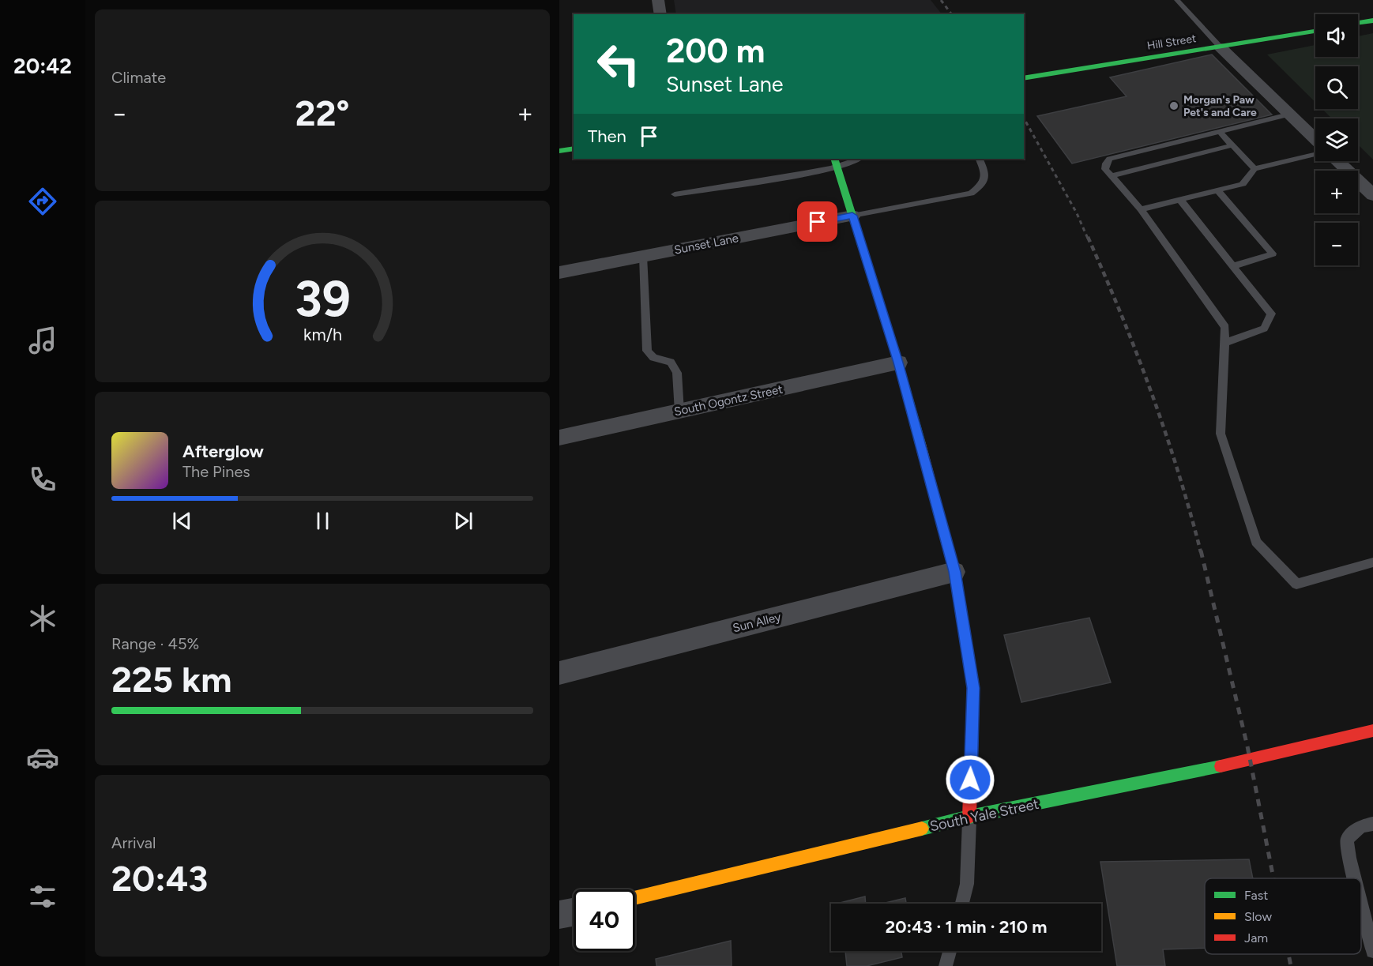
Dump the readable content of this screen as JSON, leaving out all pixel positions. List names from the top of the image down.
{
  "streets": {
    "street": [
      "Hill Street",
      "Sunset Lane",
      "South Ogontz Street",
      "Sun Alley",
      "South Yale Street"
    ]
  },
  "places": ["Morgan's Paw Pet's and Care"],
  "legend": ["Fast", "Slow", "Jam"],
  "page": {
    "tabs": "20:42",
    "tile": [
      "Climate",
      ["Range · 45%", "225 km"],
      ["Arrival", "20:43"]
    ],
    "map_buttons": ["+", "−"],
    "turn": ["200 m", "Sunset Lane"],
    "heat": ["−", "22°", "+"],
    "then": "Then",
    "song": ["Afterglow", "The Pines"],
    "limit": "40",
    "trip": "20:43 · 1 min · 210 m",
    "gauge": ["39", "km/h"]
  }
}
